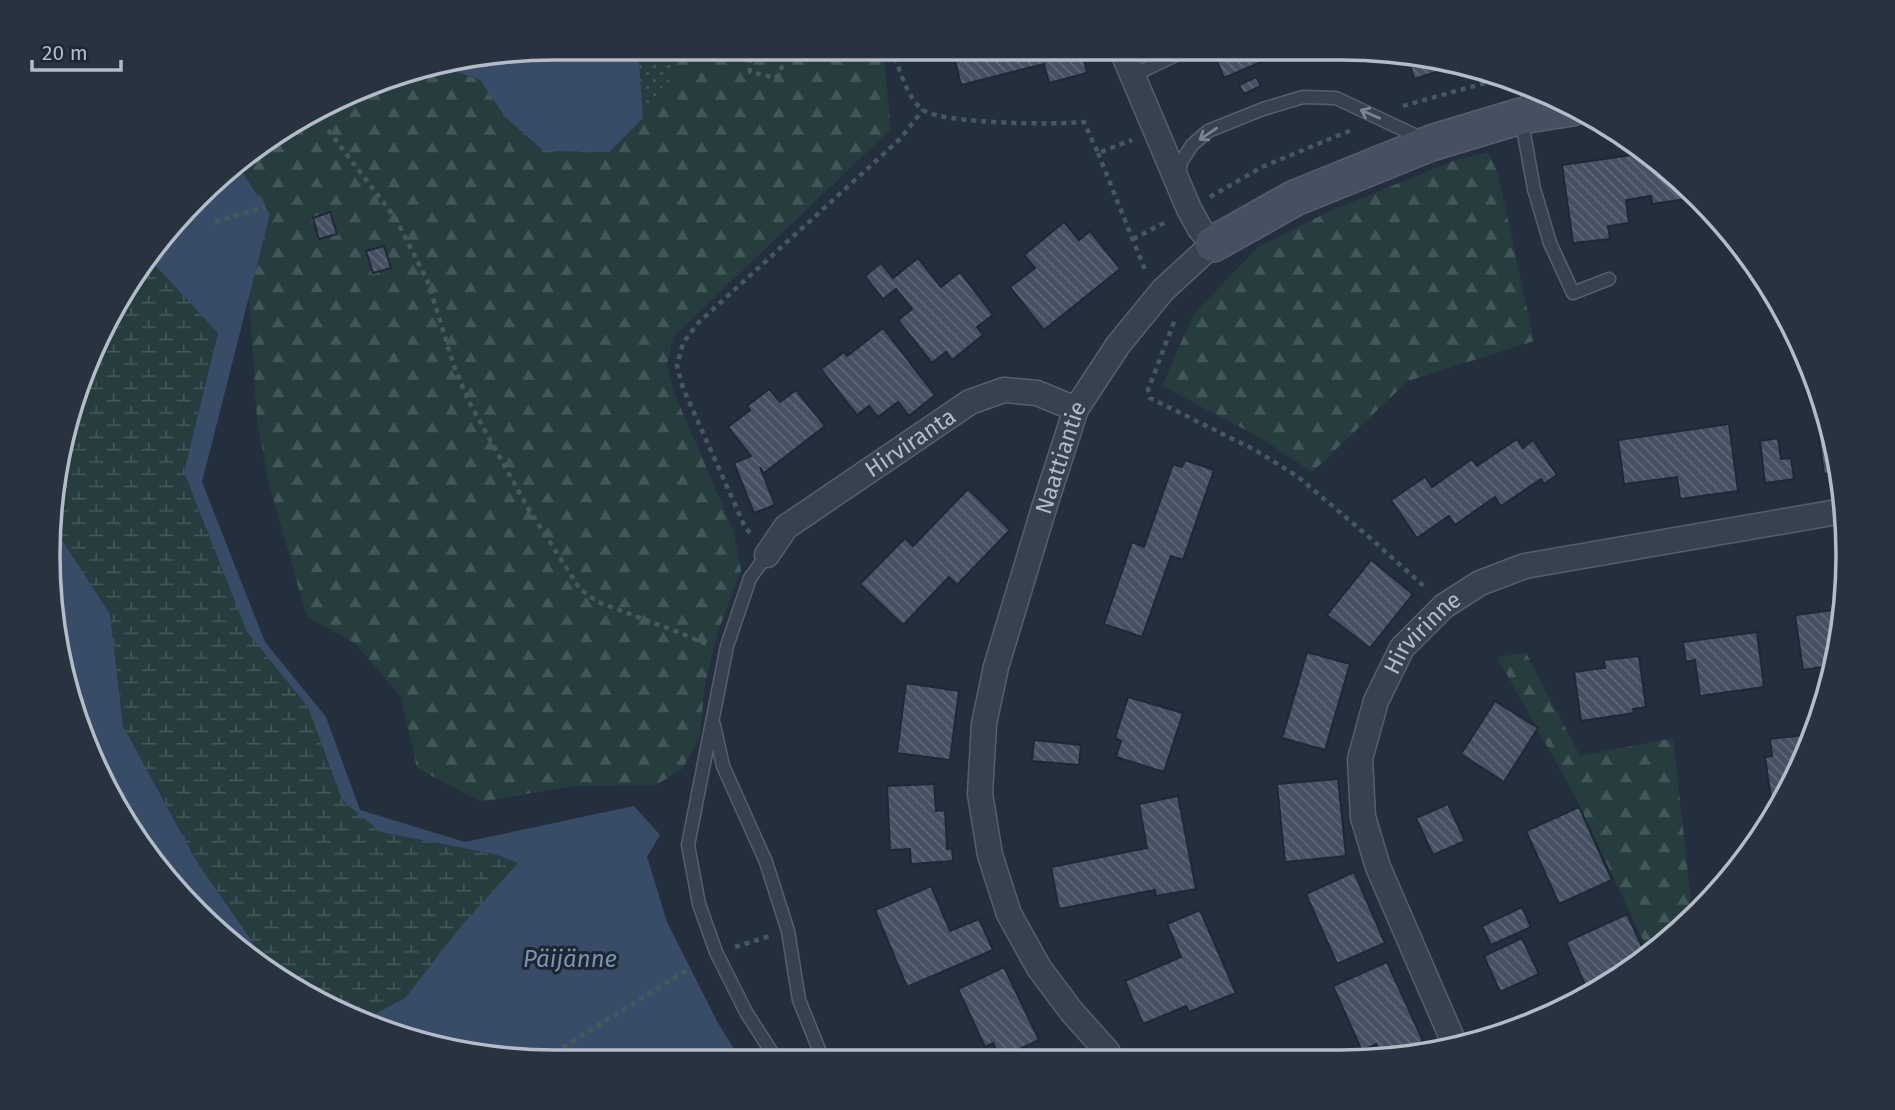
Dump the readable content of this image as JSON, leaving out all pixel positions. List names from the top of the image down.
{
  "streets": {
    "street": ["Hirviranta", "Naattiantie", "Hirvirinne"]
  },
  "crossings": [
    ["Hirviranta", "Naattiantie"]
  ],
  "water": ["Päijänne"],
  "scale_bar": "20 m"
}
